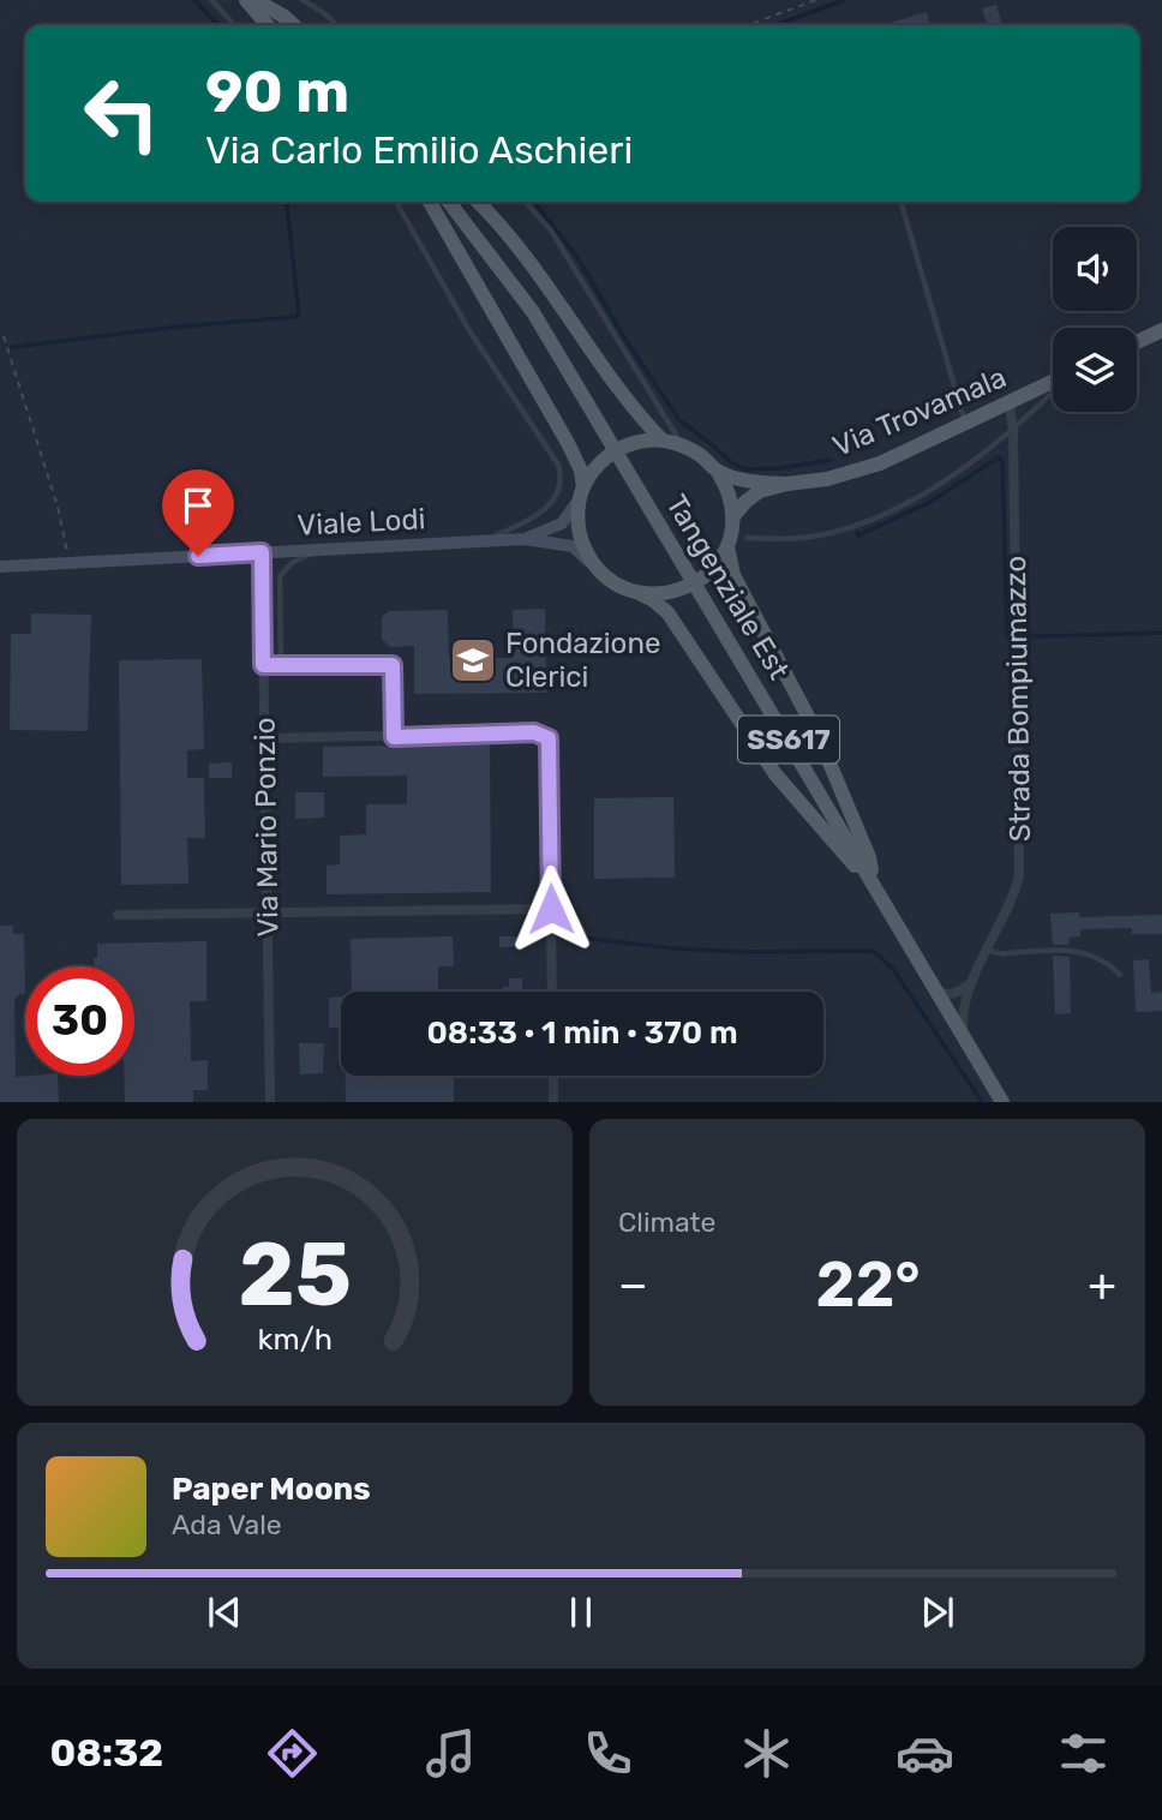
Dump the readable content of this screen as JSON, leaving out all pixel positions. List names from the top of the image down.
{
  "streets": {
    "main road": ["Via Trovamala", "Tangenziale Est", "SS617"],
    "street": ["Viale Lodi", "Strada Bompiumazzo", "Via Mario Ponzio"]
  },
  "crossings": [
    ["Via Trovamala", "Viale Lodi"],
    ["Via Trovamala", "Strada Bompiumazzo"],
    ["Viale Lodi", "Via Mario Ponzio"],
    ["Tangenziale Est", "Strada Bompiumazzo"]
  ],
  "places": {
    "school or university": ["Fondazione Clerici"]
  },
  "page": {
    "turn": ["90 m", "Via Carlo Emilio Aschieri"],
    "limit": "30",
    "trip": "08:33 · 1 min · 370 m",
    "tile": "Climate",
    "heat": ["−", "22°", "+"],
    "song": ["Paper Moons", "Ada Vale"],
    "tabs": "08:32",
    "gauge": ["25", "km/h"]
  }
}
